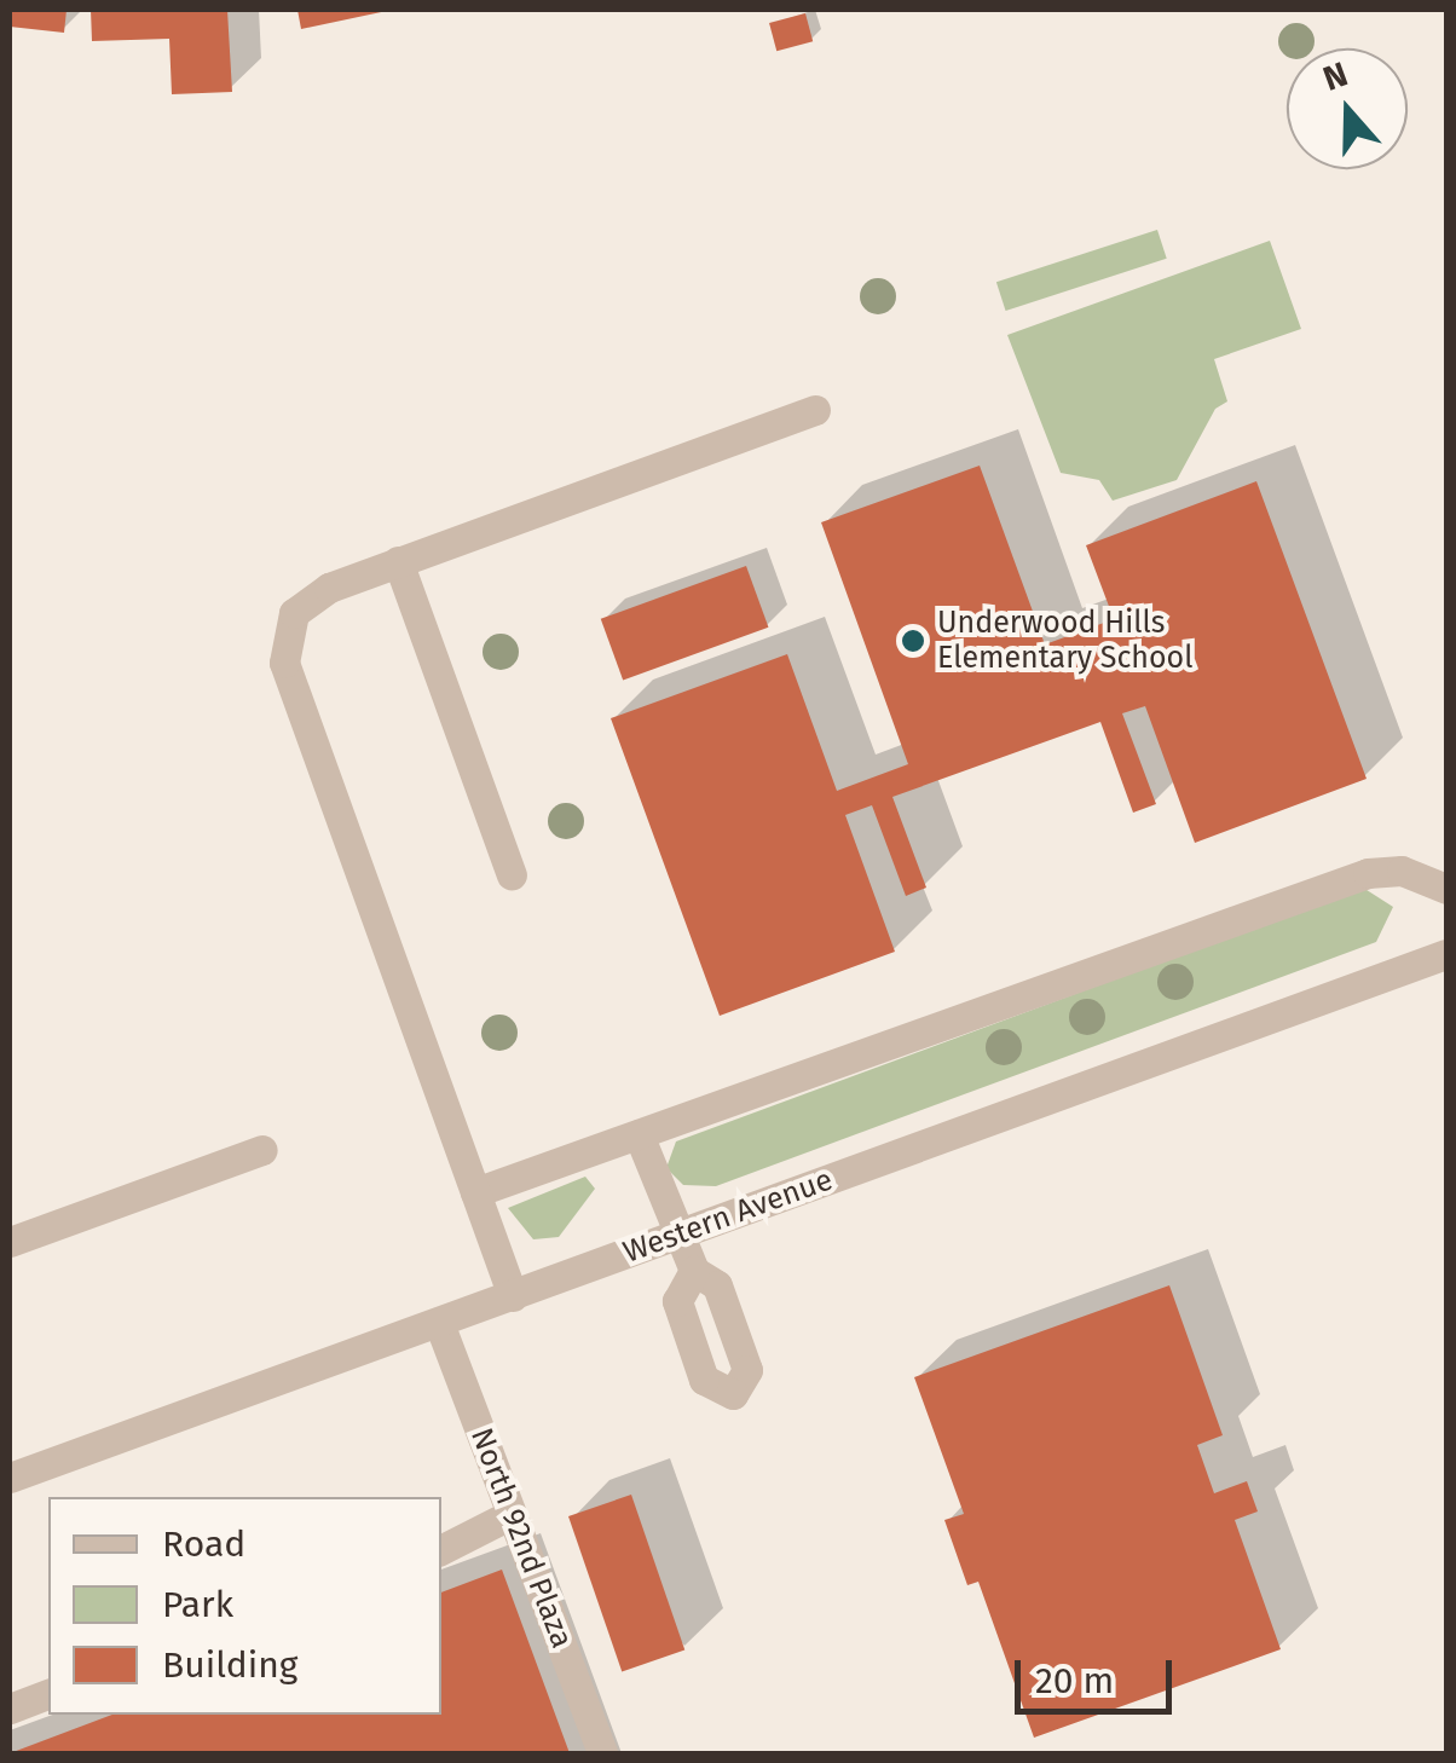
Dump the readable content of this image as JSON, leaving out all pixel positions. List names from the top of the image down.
{
  "streets": {
    "street": ["Western Avenue", "North 92nd Plaza"]
  },
  "crossings": [
    ["Western Avenue", "North 92nd Plaza"]
  ],
  "places": ["Underwood Hills Elementary School"],
  "legend": ["Road", "Park", "Building"],
  "scale_bar": "20 m",
  "north": "top"
}
